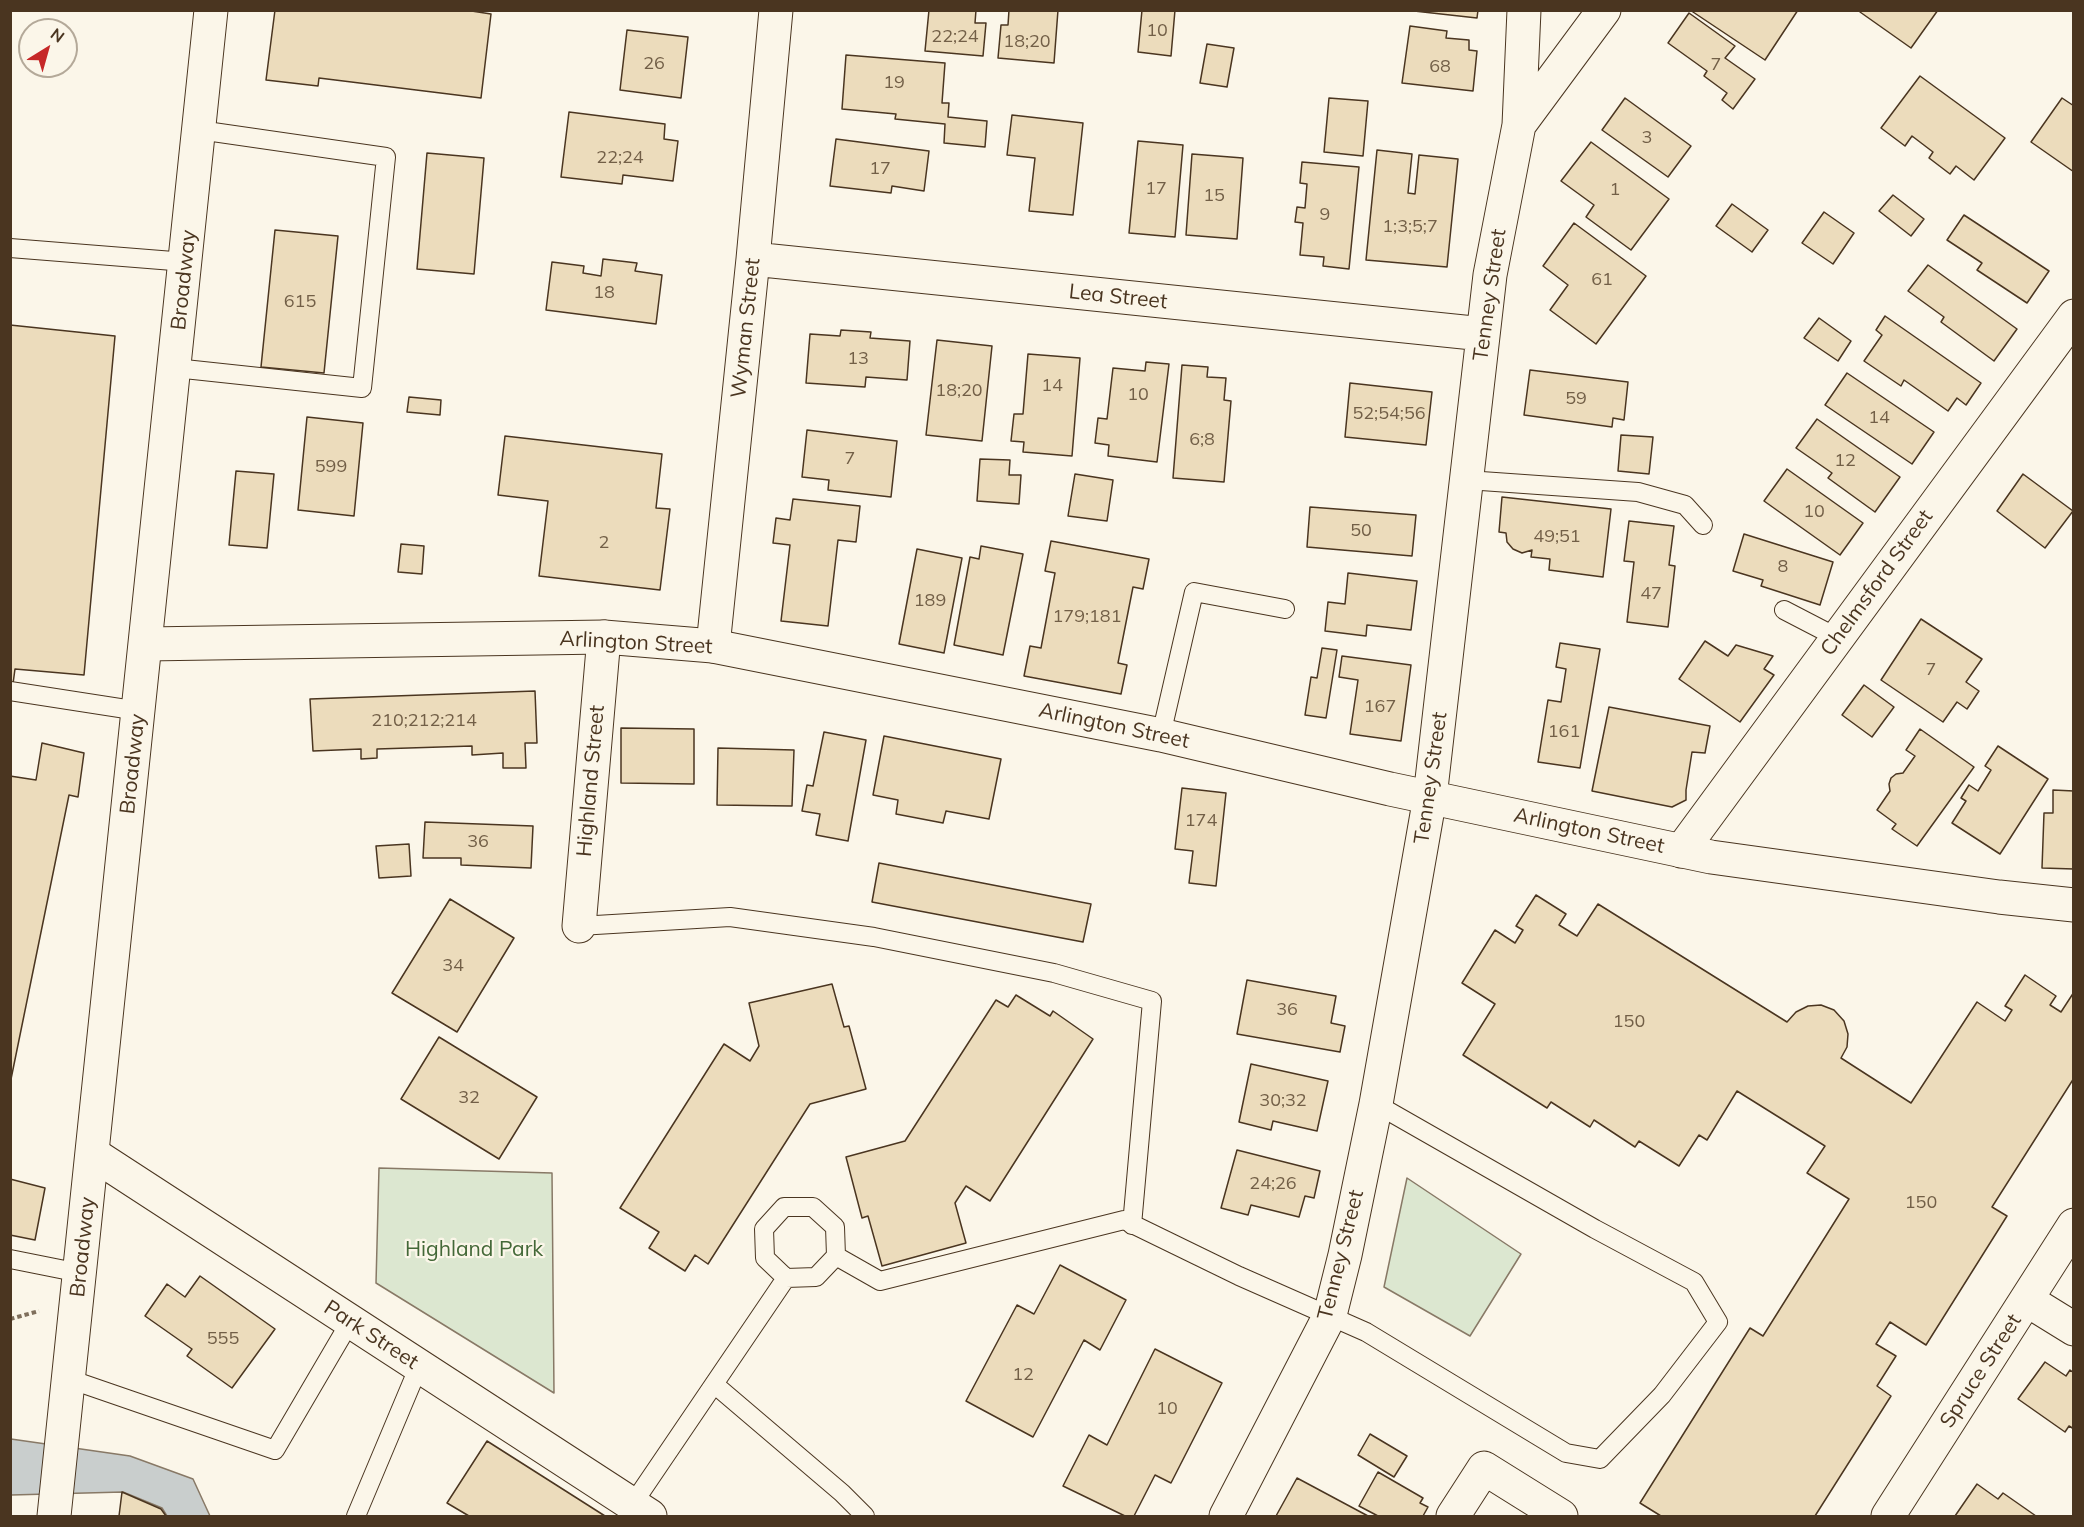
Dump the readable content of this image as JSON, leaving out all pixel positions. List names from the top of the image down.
{
  "streets": {
    "street": [
      "Broadway",
      "Tenney Street",
      "Lea Street",
      "Wyman Street",
      "Chelmsford Street",
      "Arlington Street",
      "Highland Street",
      "Park Street",
      "Spruce Street"
    ]
  },
  "crossings": [
    ["Broadway", "Arlington Street"],
    ["Broadway", "Park Street"],
    ["Tenney Street", "Lea Street"],
    ["Tenney Street", "Arlington Street"],
    ["Lea Street", "Wyman Street"],
    ["Wyman Street", "Arlington Street"],
    ["Chelmsford Street", "Arlington Street"],
    ["Arlington Street", "Highland Street"]
  ],
  "parks": ["Highland Park"],
  "house_numbers": [
    "10",
    "22;24",
    "18;20",
    "26",
    "7",
    "68",
    "19",
    "3",
    "22;24",
    "17",
    "17",
    "1",
    "15",
    "9",
    "1;3;5;7",
    "61",
    "18",
    "615",
    "13",
    "14",
    "18;20",
    "10",
    "59",
    "52;54;56",
    "14",
    "6;8",
    "7",
    "12",
    "599",
    "10",
    "50",
    "49;51",
    "2",
    "8",
    "47",
    "189",
    "179;181",
    "7",
    "167",
    "210;212;214",
    "161",
    "174",
    "36",
    "34",
    "36",
    "150",
    "32",
    "30;32",
    "24;26",
    "150",
    "555",
    "12",
    "10"
  ],
  "north": "top right"
}
